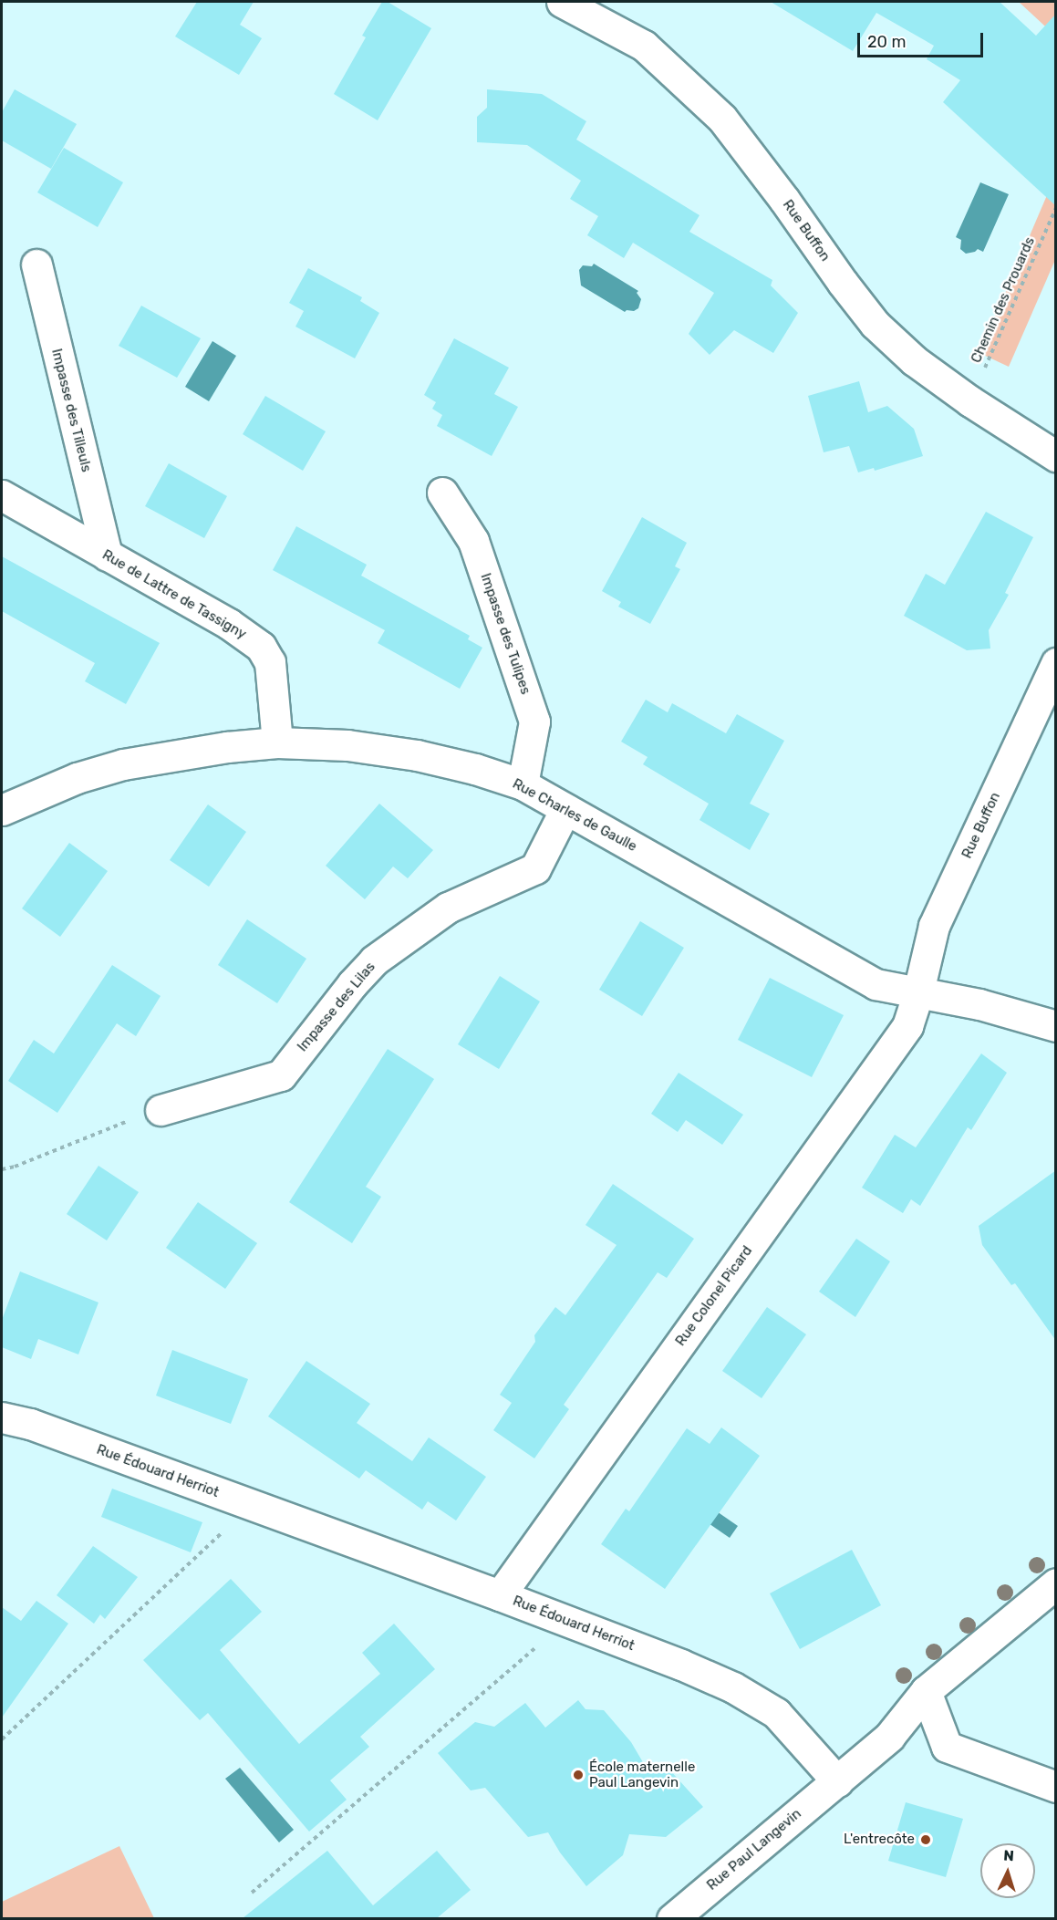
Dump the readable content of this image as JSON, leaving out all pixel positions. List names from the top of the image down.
{
  "streets": {
    "street": [
      "Rue Buffon",
      "Impasse des Tilleuls",
      "Rue de Lattre de Tassigny",
      "Impasse des Tulipes",
      "Rue Charles de Gaulle",
      "Impasse des Lilas",
      "Rue Colonel Picard",
      "Rue Édouard Herriot",
      "Rue Paul Langevin"
    ],
    "path": ["Chemin des Prouards"]
  },
  "crossings": [
    ["Rue Buffon", "Chemin des Prouards"],
    ["Rue Buffon", "Rue Charles de Gaulle"],
    ["Rue Buffon", "Rue Colonel Picard"],
    ["Impasse des Tilleuls", "Rue de Lattre de Tassigny"],
    ["Rue de Lattre de Tassigny", "Rue Charles de Gaulle"],
    ["Impasse des Tulipes", "Rue Charles de Gaulle"],
    ["Rue Charles de Gaulle", "Impasse des Lilas"],
    ["Rue Charles de Gaulle", "Rue Colonel Picard"],
    ["Rue Colonel Picard", "Rue Édouard Herriot"],
    ["Rue Édouard Herriot", "Rue Paul Langevin"]
  ],
  "places": ["École maternelle Paul Langevin", "L'entrecôte"],
  "scale_bar": "20 m",
  "north": "top"
}
